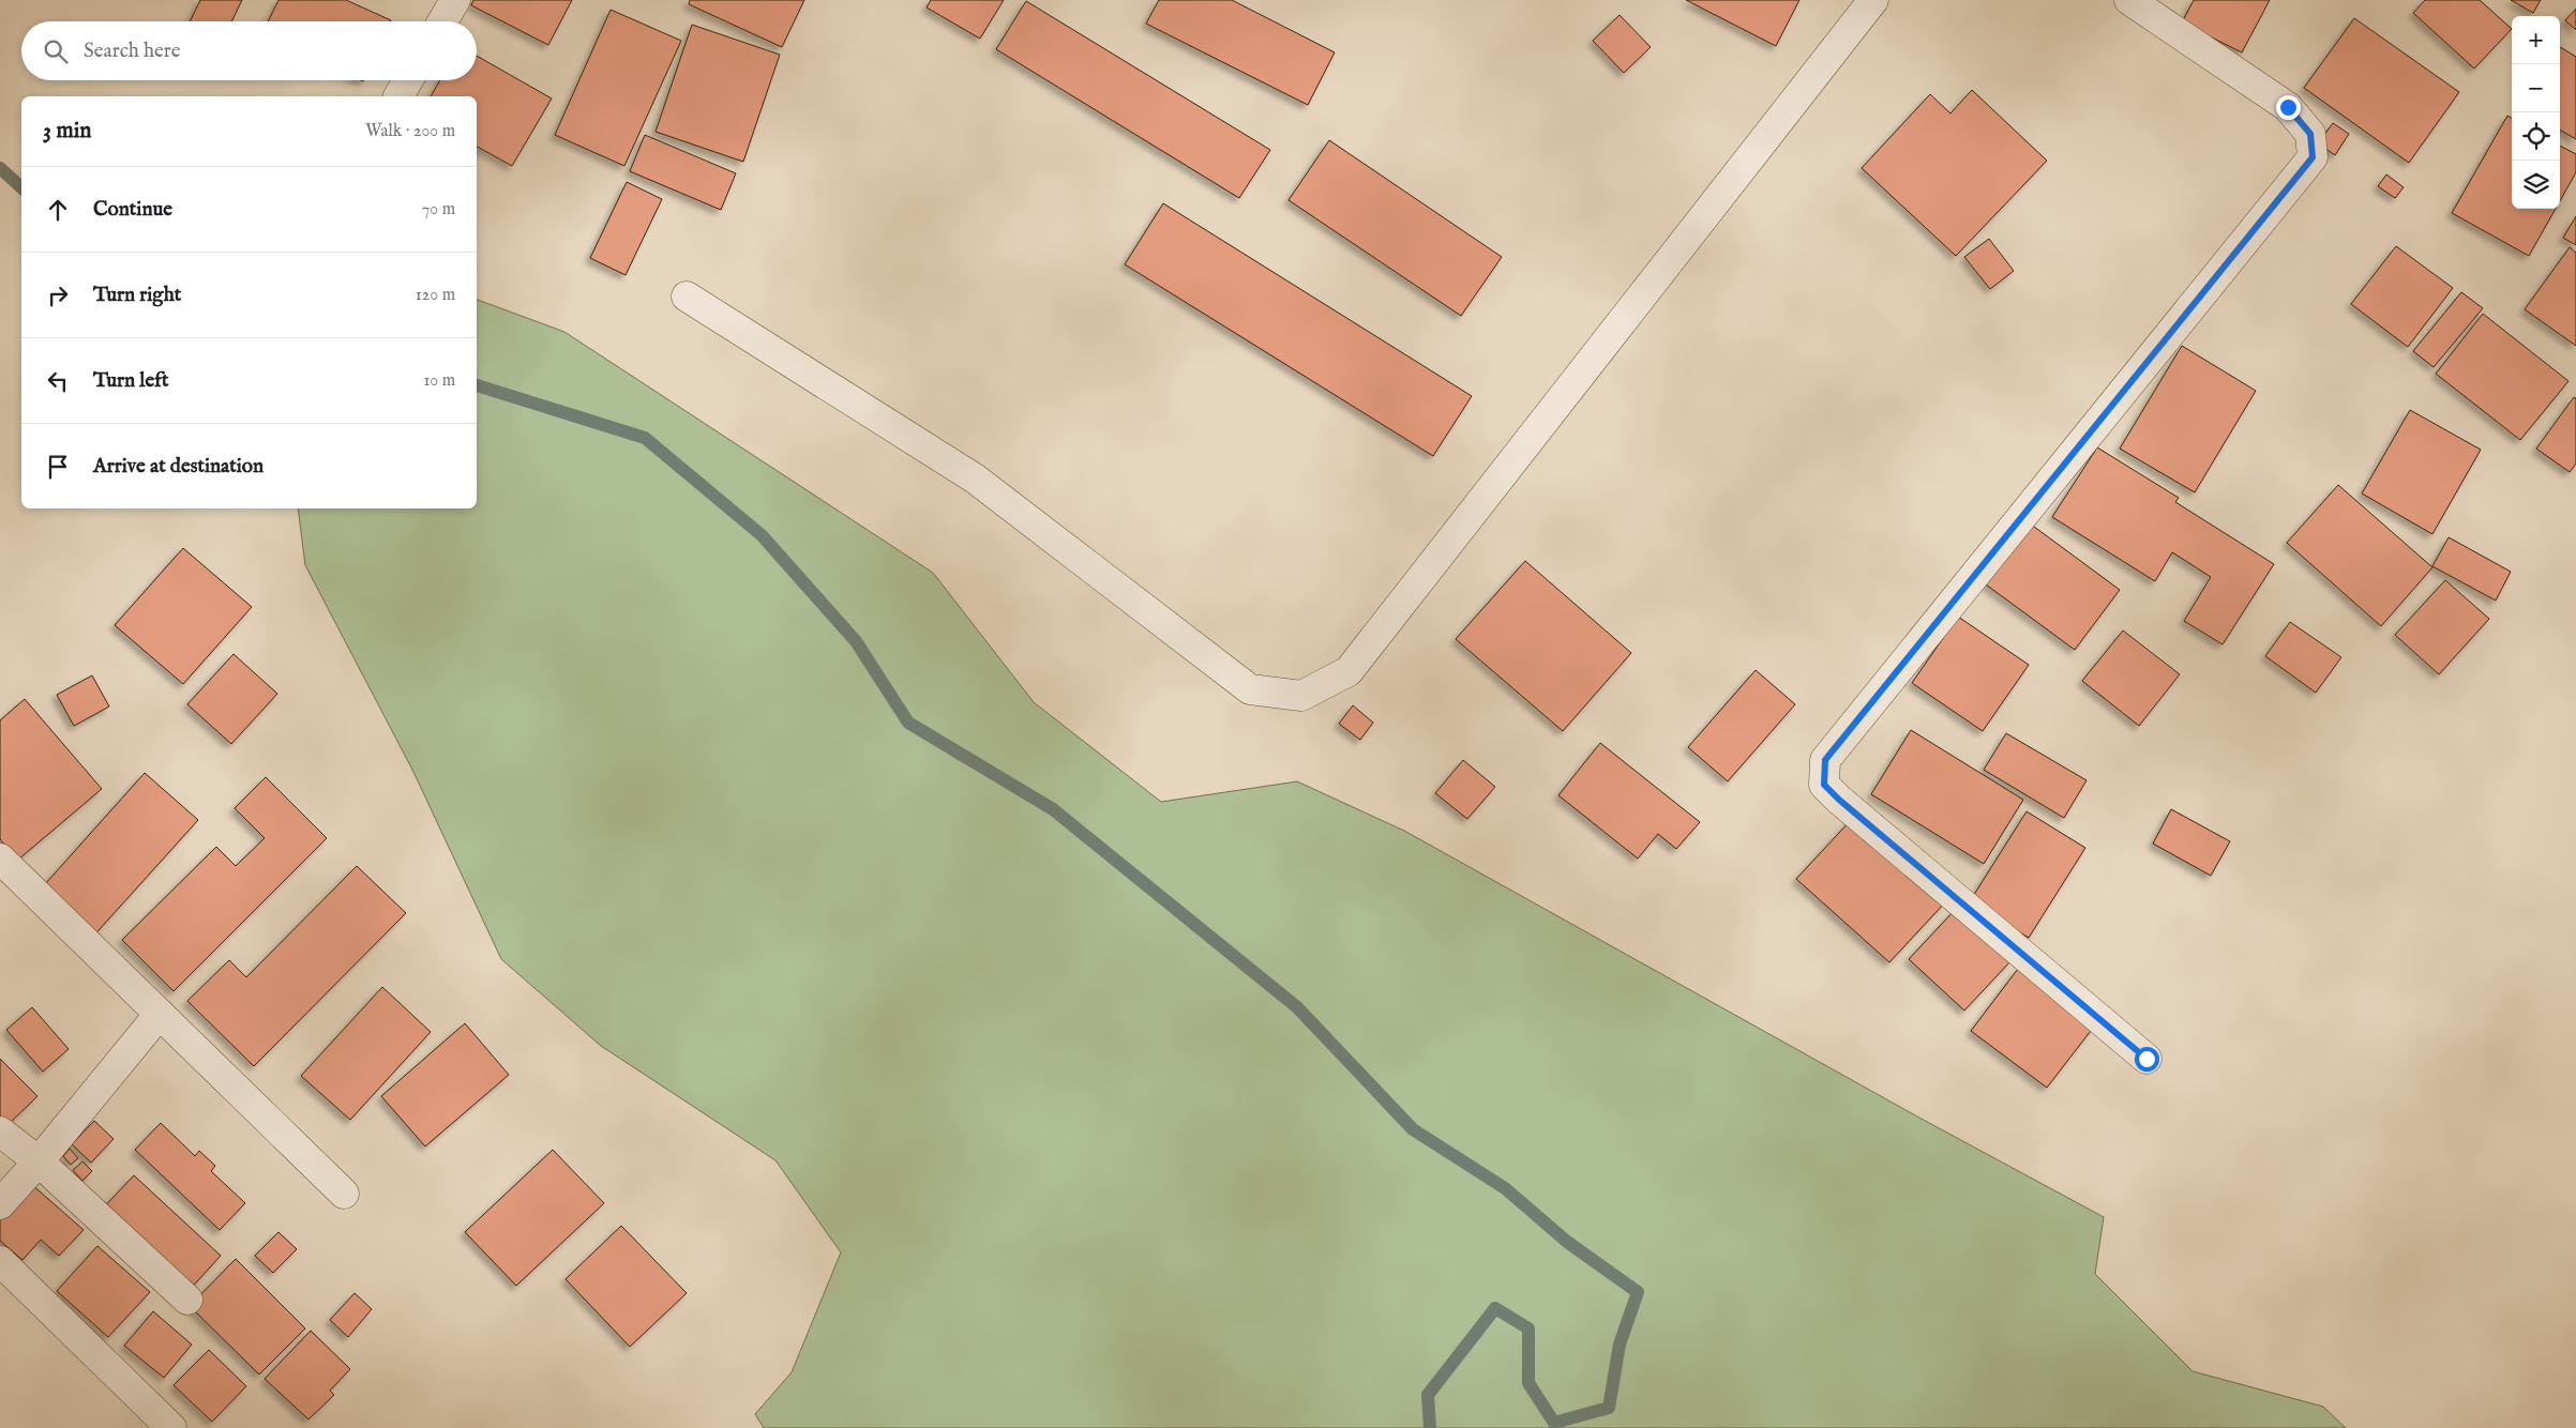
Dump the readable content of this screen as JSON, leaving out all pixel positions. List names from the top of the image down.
{
  "page": {
    "map_buttons": ["+", "−"],
    "search": "Search here",
    "heading": ["3 min", "Walk · 200 m"],
    "list": [
      ["Continue", "70 m"],
      ["Turn right", "120 m"],
      ["Turn left", "10 m"],
      "Arrive at destination"
    ]
  }
}
